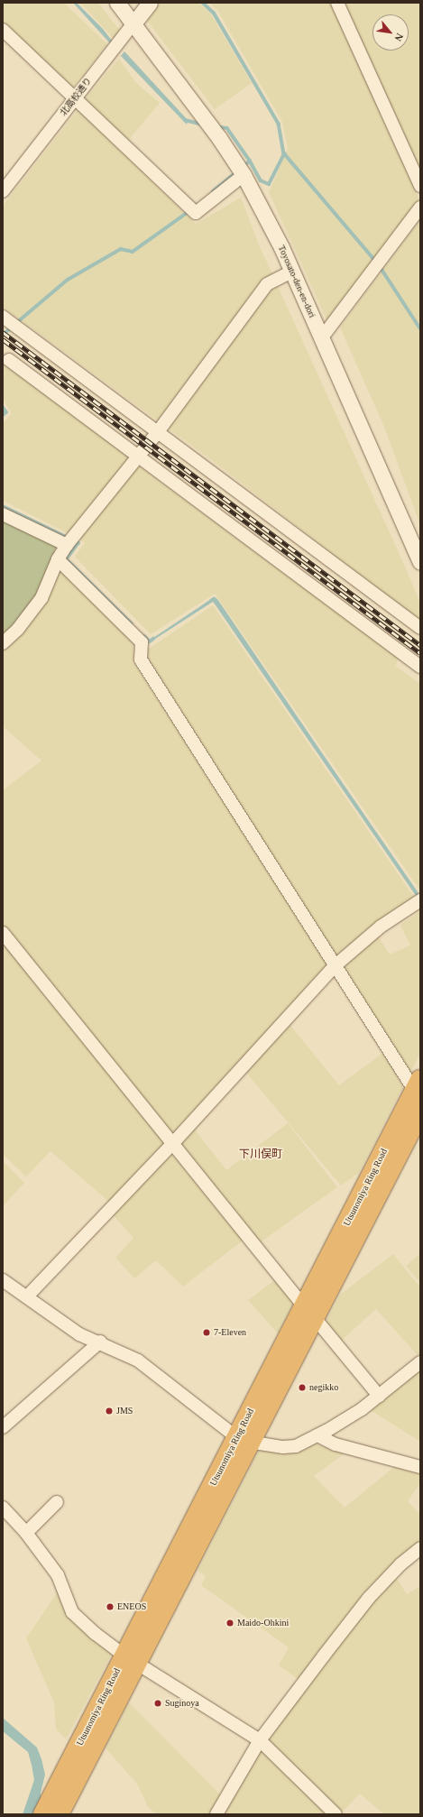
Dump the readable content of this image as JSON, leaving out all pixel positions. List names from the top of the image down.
{
  "streets": {
    "highway": ["Utsunomiya Ring Road"],
    "street": ["北高校通り", "Toyosato-den-en-dori"]
  },
  "crossings": [
    ["北高校通り", "Toyosato-den-en-dori"]
  ],
  "districts": ["下川俣町"],
  "places": [
    "7-Eleven",
    "negikko",
    "JMS",
    "ENEOS",
    "Maido-Ohkini",
    "Suginoya"
  ],
  "north": "bottom right"
}
